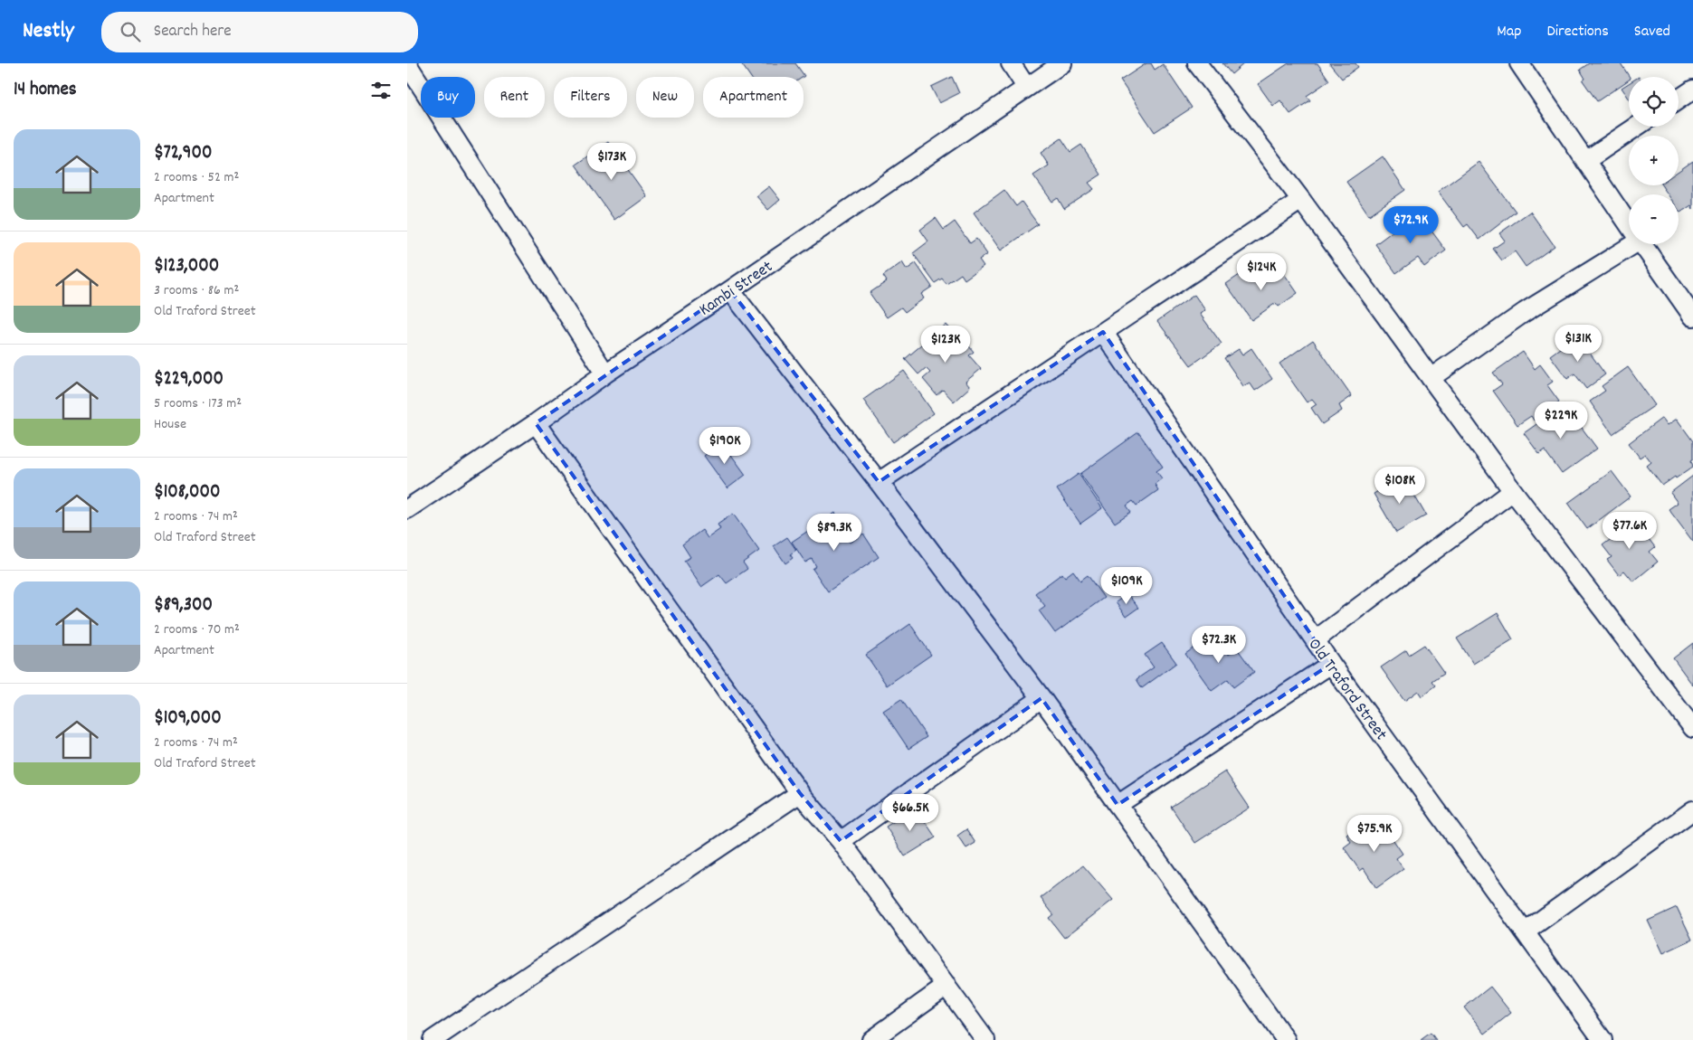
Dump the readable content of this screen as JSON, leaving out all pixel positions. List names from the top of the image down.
{
  "streets": {
    "street": ["Kambi Street", "Old Traford Street"]
  },
  "page": {
    "header": "Nestly",
    "search": "Search here",
    "nav": ["Map", "Directions", "Saved"],
    "heading": "14 homes",
    "map_buttons": ["+", "−"],
    "chip": [
      "Buy",
      "Rent",
      "Filters",
      "New",
      "Apartment"
    ],
    "list": [
      {
        "name": "$72,900",
        "note": "2 rooms · 52 m² · Apartment"
      },
      {
        "name": "$123,000",
        "note": "3 rooms · 86 m² · Old Traford Street"
      },
      {
        "name": "$229,000",
        "note": "5 rooms · 173 m² · House"
      },
      {
        "name": "$108,000",
        "note": "2 rooms · 74 m² · Old Traford Street"
      },
      {
        "name": "$89,300",
        "note": "2 rooms · 70 m² · Apartment"
      },
      {
        "name": "$109,000",
        "note": "2 rooms · 74 m² · Old Traford Street"
      }
    ],
    "price": [
      "$173K",
      "$72.9K",
      "$124K",
      "$131K",
      "$123K",
      "$229K",
      "$190K",
      "$108K",
      "$77.6K",
      "$89.3K",
      "$109K",
      "$72.3K",
      "$66.5K",
      "$75.9K"
    ]
  }
}
